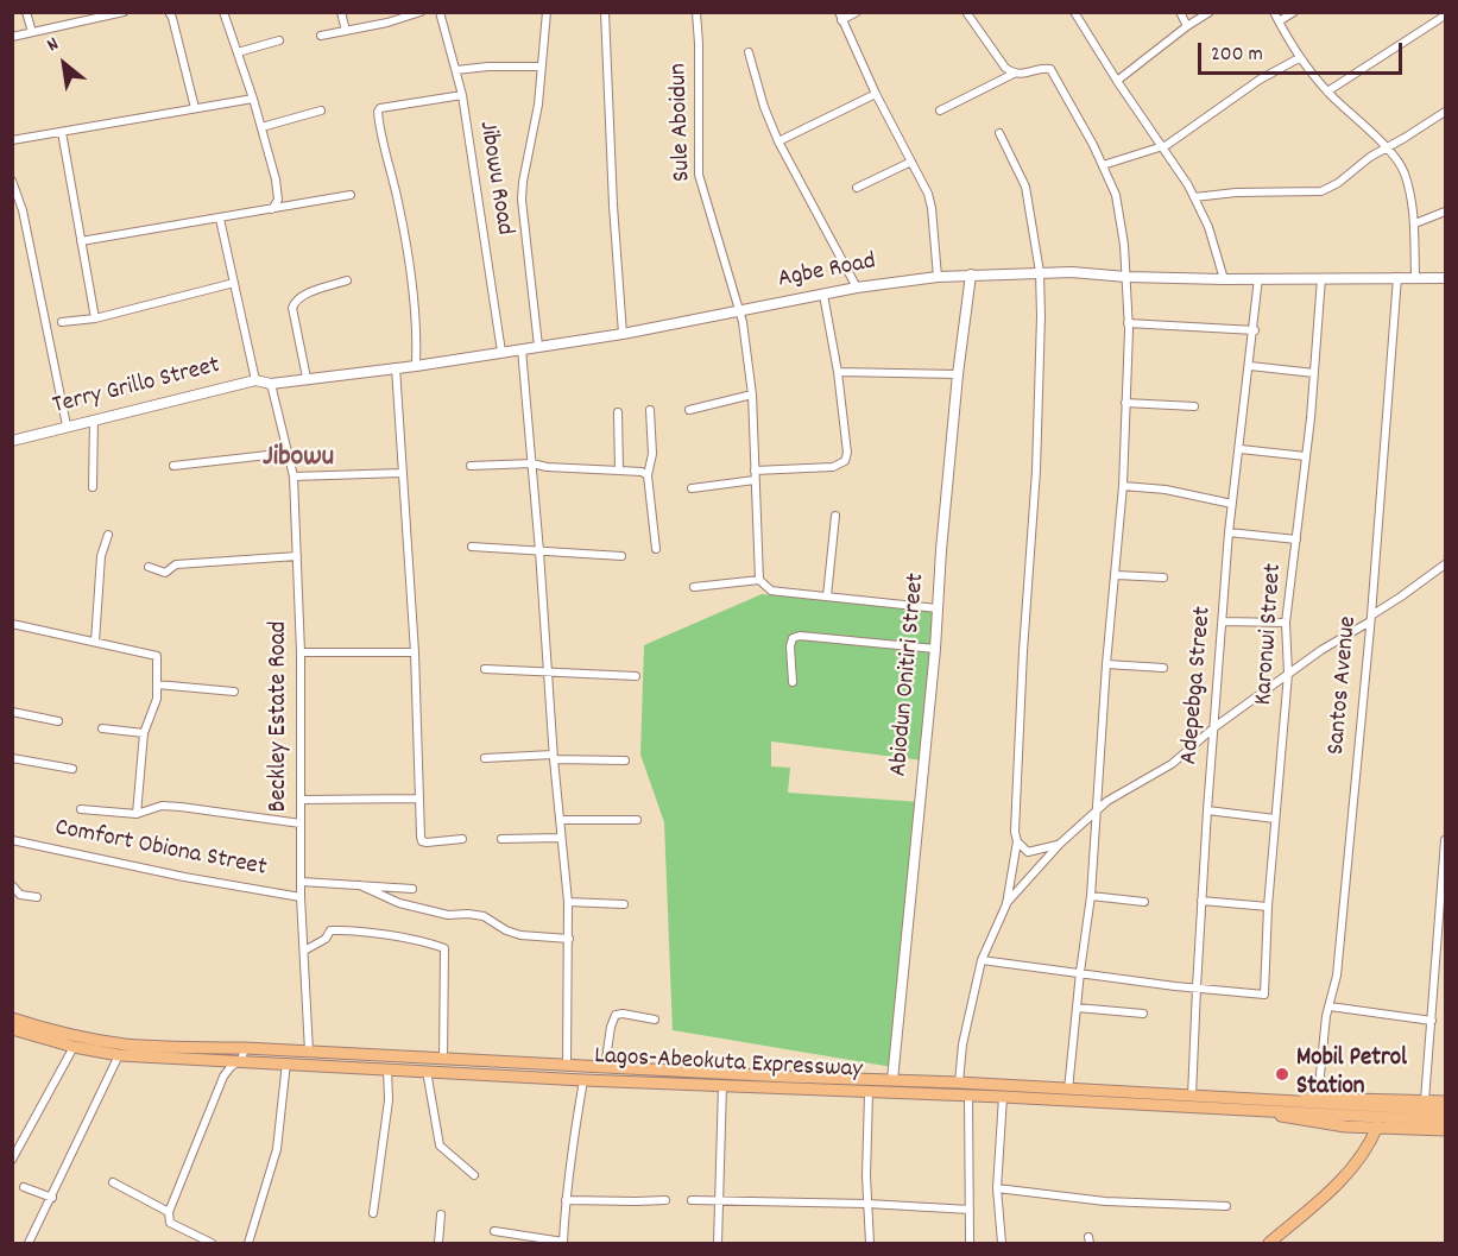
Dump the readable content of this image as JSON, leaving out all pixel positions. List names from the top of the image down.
{
  "streets": {
    "main road": ["Lagos-Abeokuta Expressway"],
    "street": [
      "Sule Aboidun",
      "Jibowu Road",
      "Agbe Road",
      "Terry Grillo Street",
      "Karonwi Street",
      "Abiodun Onitiri Street",
      "Adepebga Street",
      "Santos Avenue",
      "Beckley Estate Road",
      "Comfort Obiona Street"
    ]
  },
  "crossings": [
    ["Sule Aboidun", "Agbe Road"],
    ["Jibowu Road", "Agbe Road"],
    ["Agbe Road", "Terry Grillo Street"],
    ["Agbe Road", "Karonwi Street"],
    ["Agbe Road", "Abiodun Onitiri Street"],
    ["Agbe Road", "Adepebga Street"],
    ["Agbe Road", "Santos Avenue"],
    ["Agbe Road", "Beckley Estate Road"],
    ["Terry Grillo Street", "Beckley Estate Road"],
    ["Karonwi Street", "Adepebga Street"],
    ["Abiodun Onitiri Street", "Lagos-Abeokuta Expressway"],
    ["Adepebga Street", "Lagos-Abeokuta Expressway"],
    ["Beckley Estate Road", "Comfort Obiona Street"],
    ["Beckley Estate Road", "Lagos-Abeokuta Expressway"]
  ],
  "districts": ["Jibowu"],
  "places": ["Mobil Petrol Station"],
  "scale_bar": "200 m",
  "north": "top left"
}
